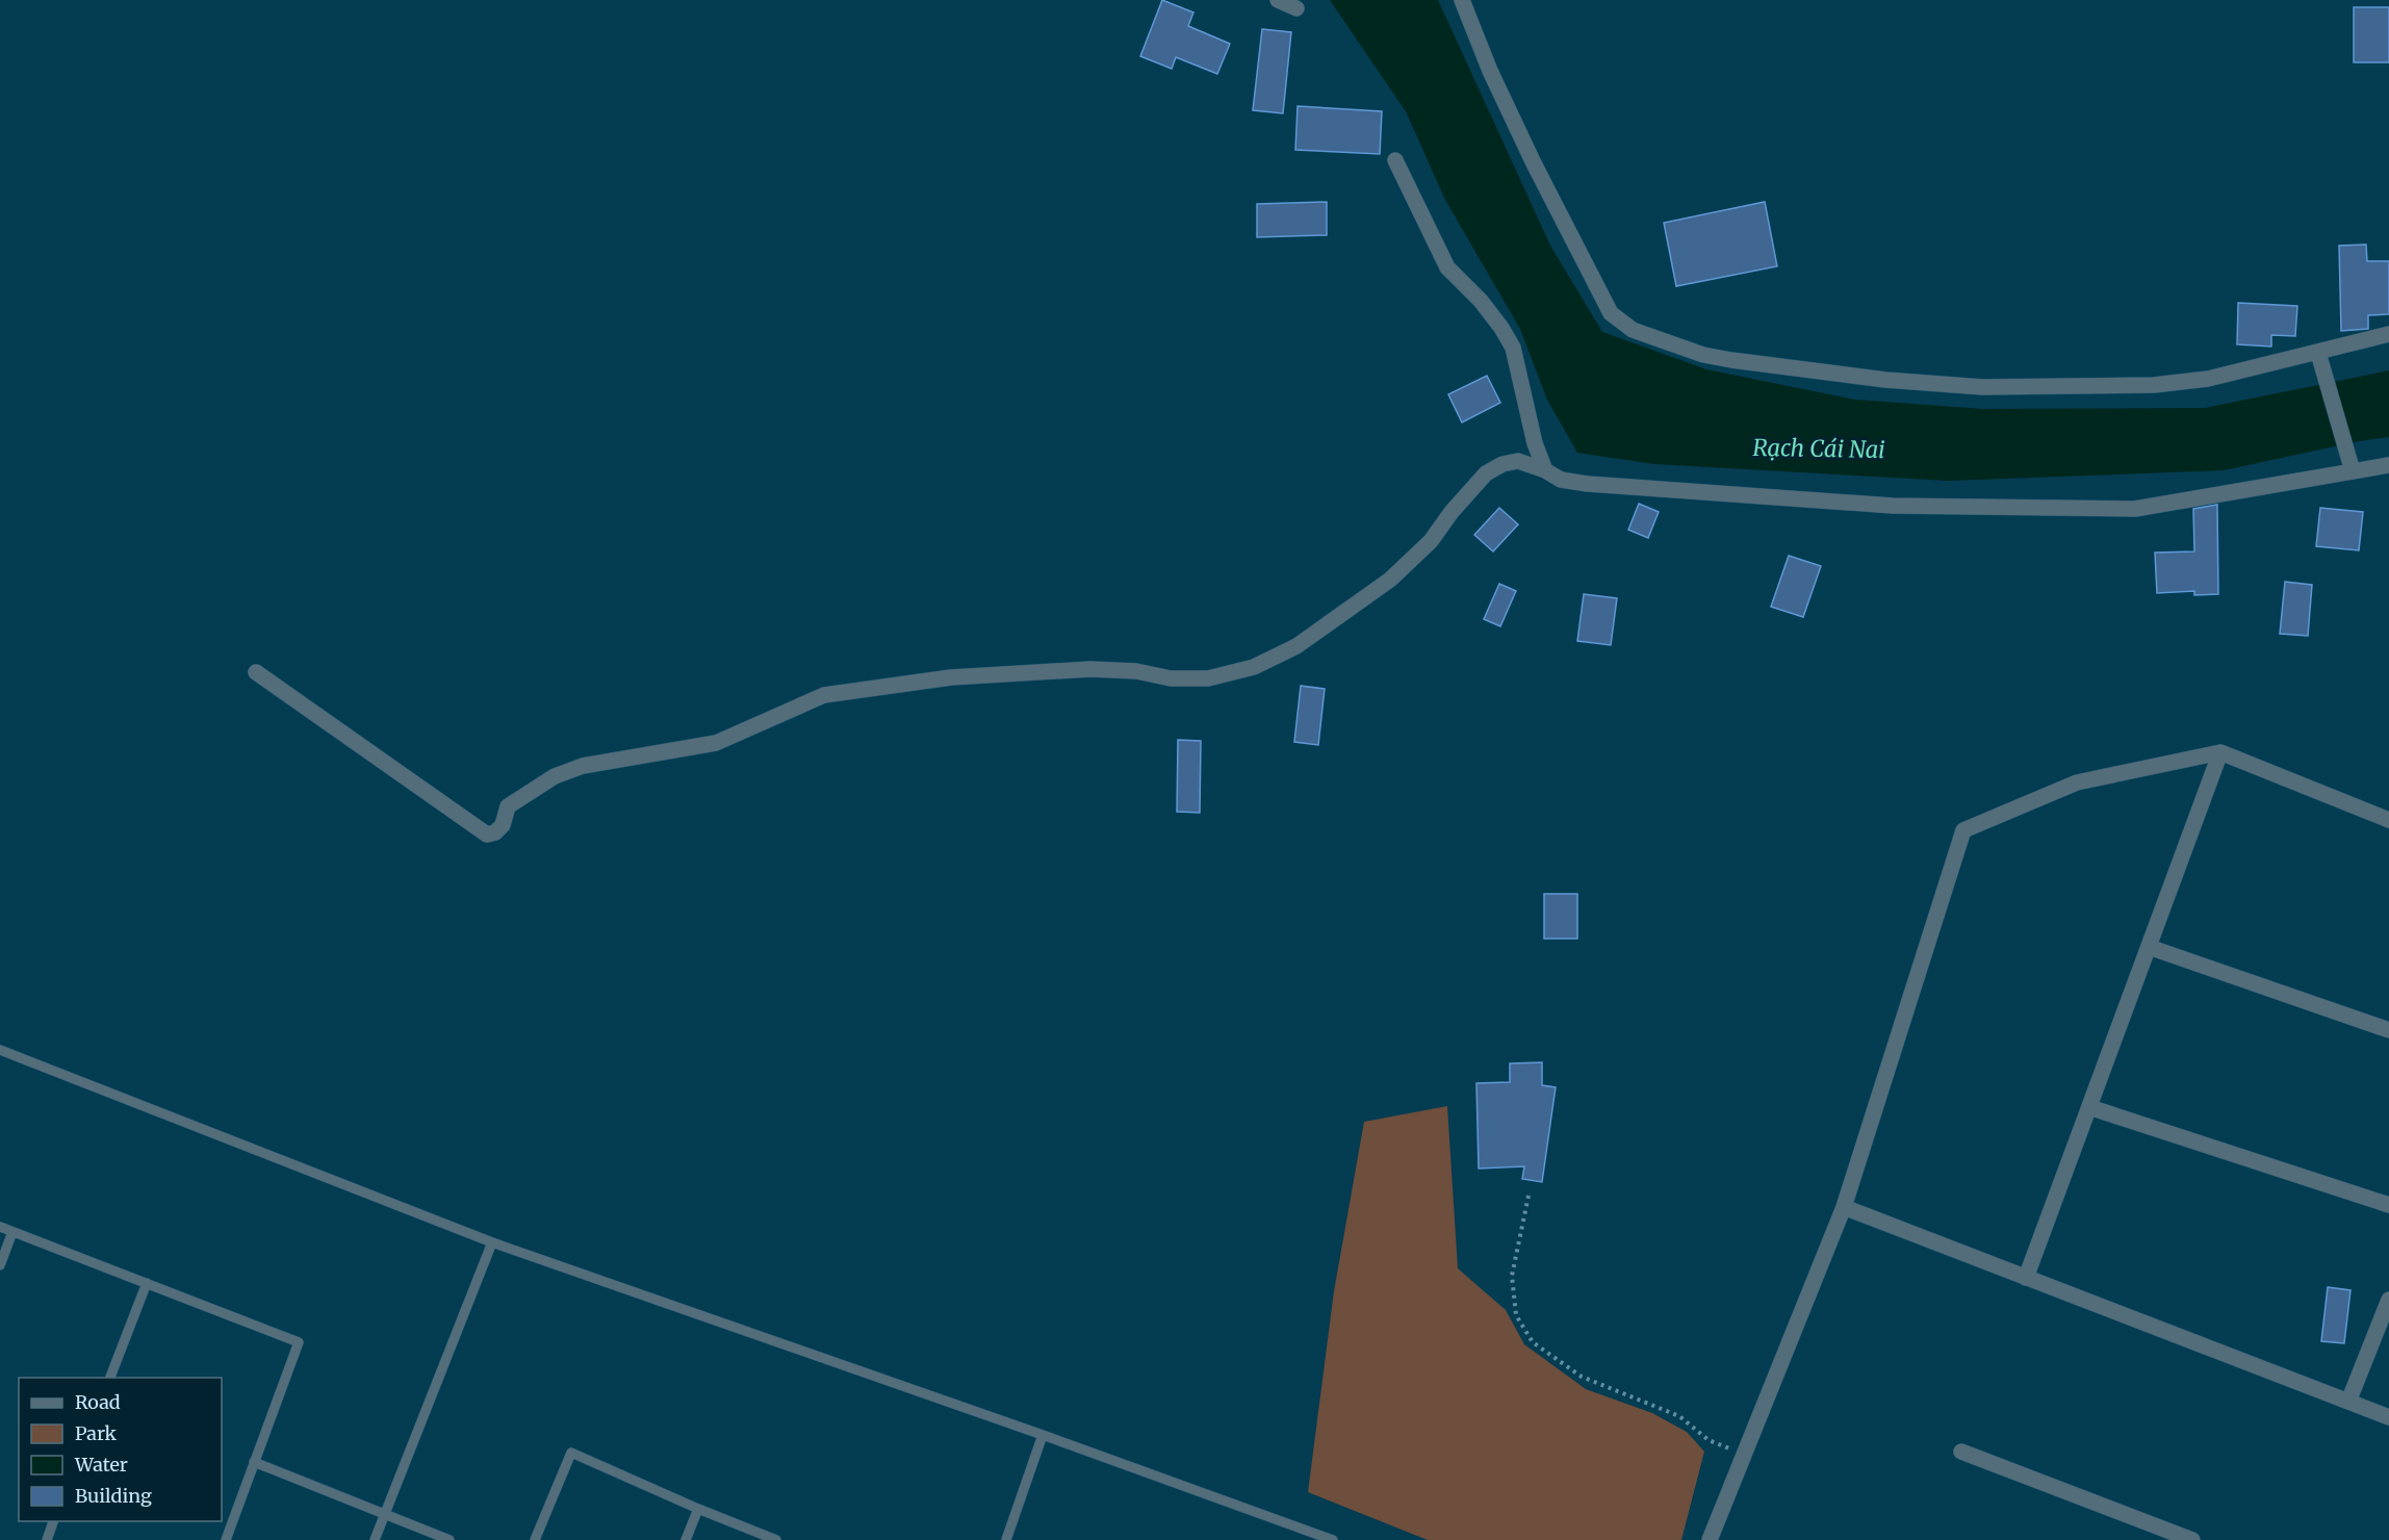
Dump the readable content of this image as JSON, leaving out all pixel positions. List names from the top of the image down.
{
  "water": ["Rạch Cái Nai"],
  "legend": [
    "Road",
    "Park",
    "Water",
    "Building"
  ]
}
